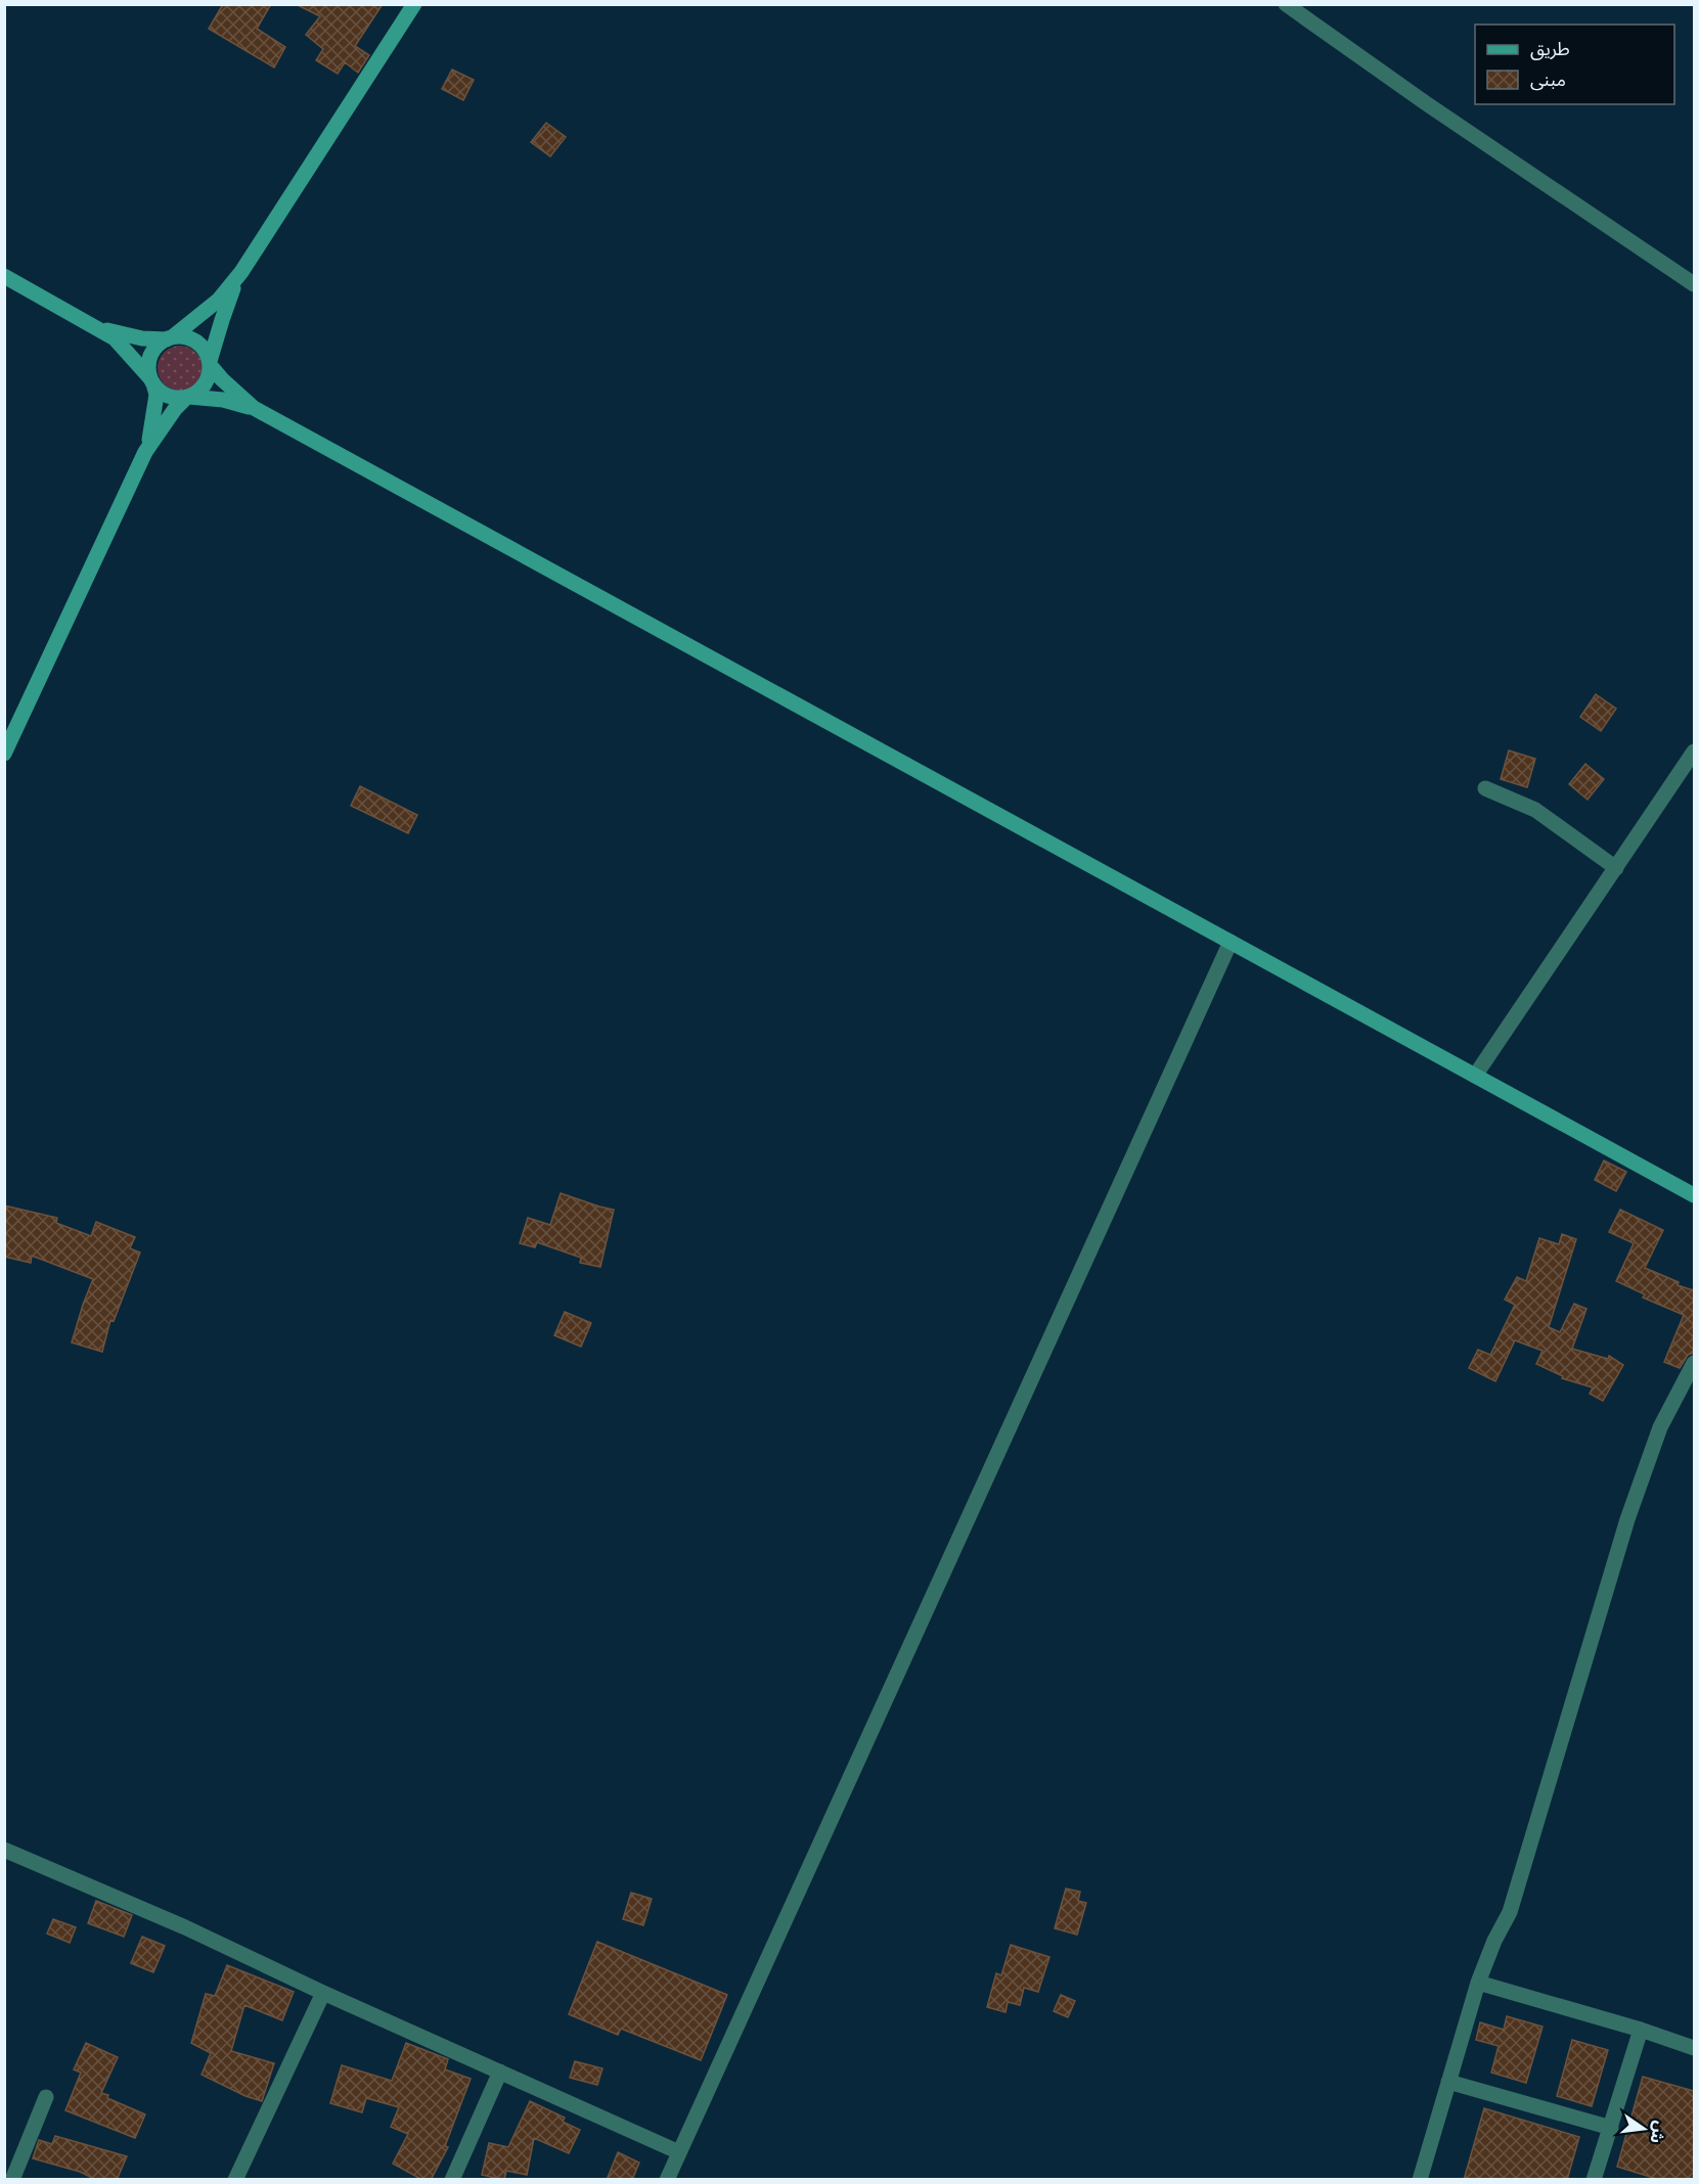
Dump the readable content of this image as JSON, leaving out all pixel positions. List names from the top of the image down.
{
  "legend": ["طريق", "مبنى"],
  "north": "right"
}
